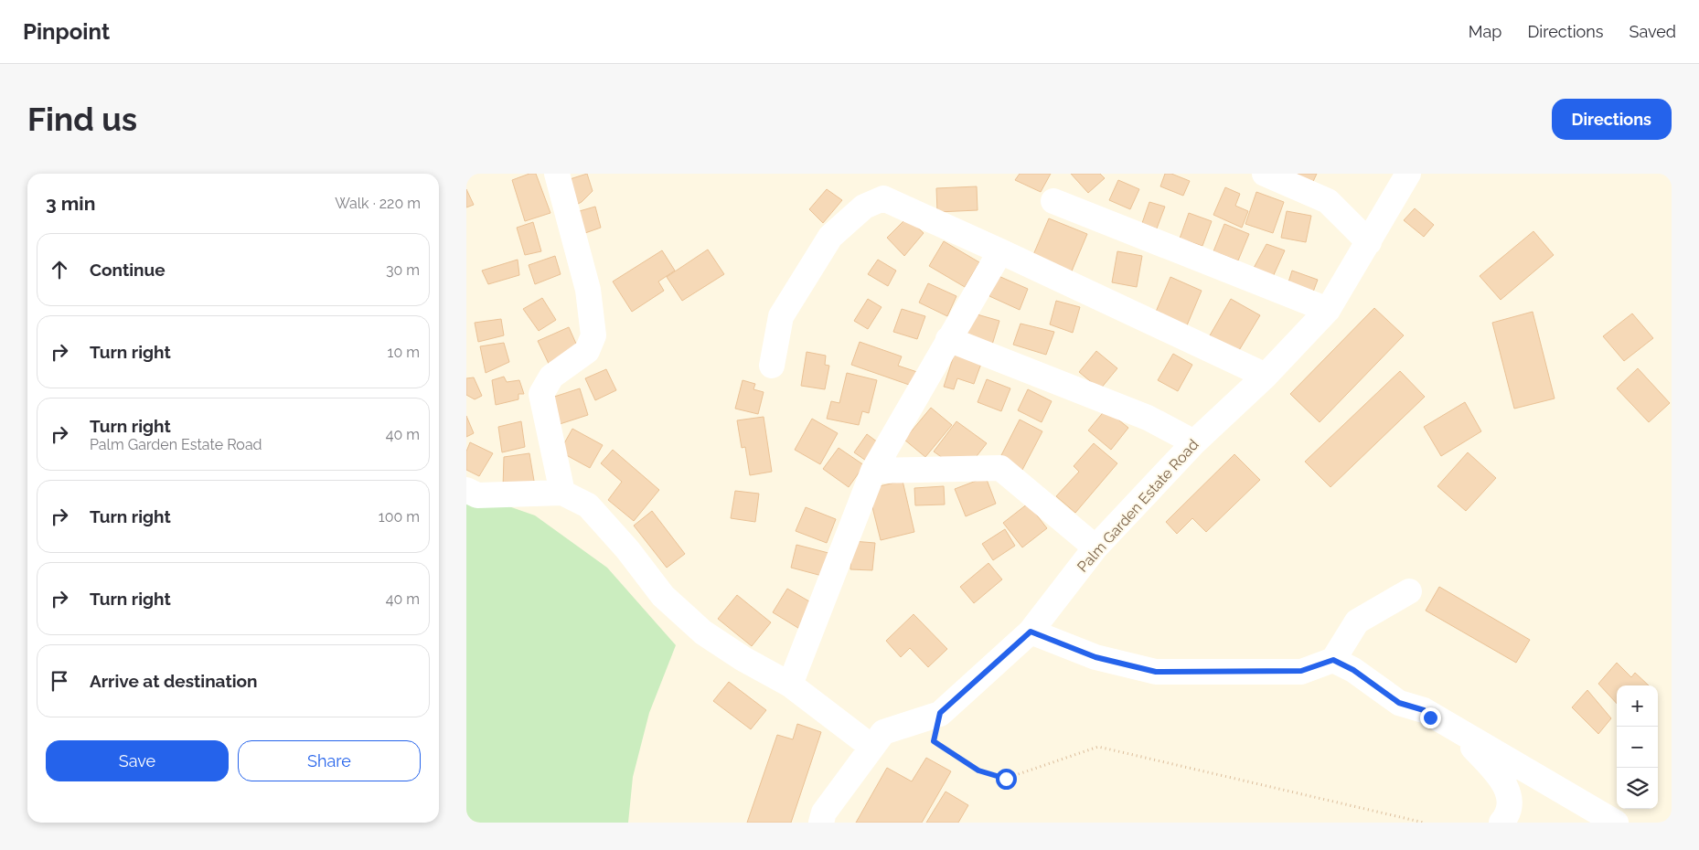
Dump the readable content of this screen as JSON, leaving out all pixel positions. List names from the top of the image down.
{
  "streets": {
    "street": ["Palm Garden Estate Road"]
  },
  "page": {
    "header": "Pinpoint",
    "nav": ["Map", "Directions", "Saved"],
    "buttons": [
      "Directions",
      ["Save", "Share"]
    ],
    "title": "Find us",
    "heading": ["3 min", "Walk · 220 m"],
    "list": [
      ["Continue", "30 m"],
      ["Turn right", "10 m"],
      ["Turn right", "Palm Garden Estate Road", "40 m"],
      ["Turn right", "100 m"],
      ["Turn right", "40 m"],
      "Arrive at destination"
    ],
    "map_buttons": ["+", "−"]
  }
}
